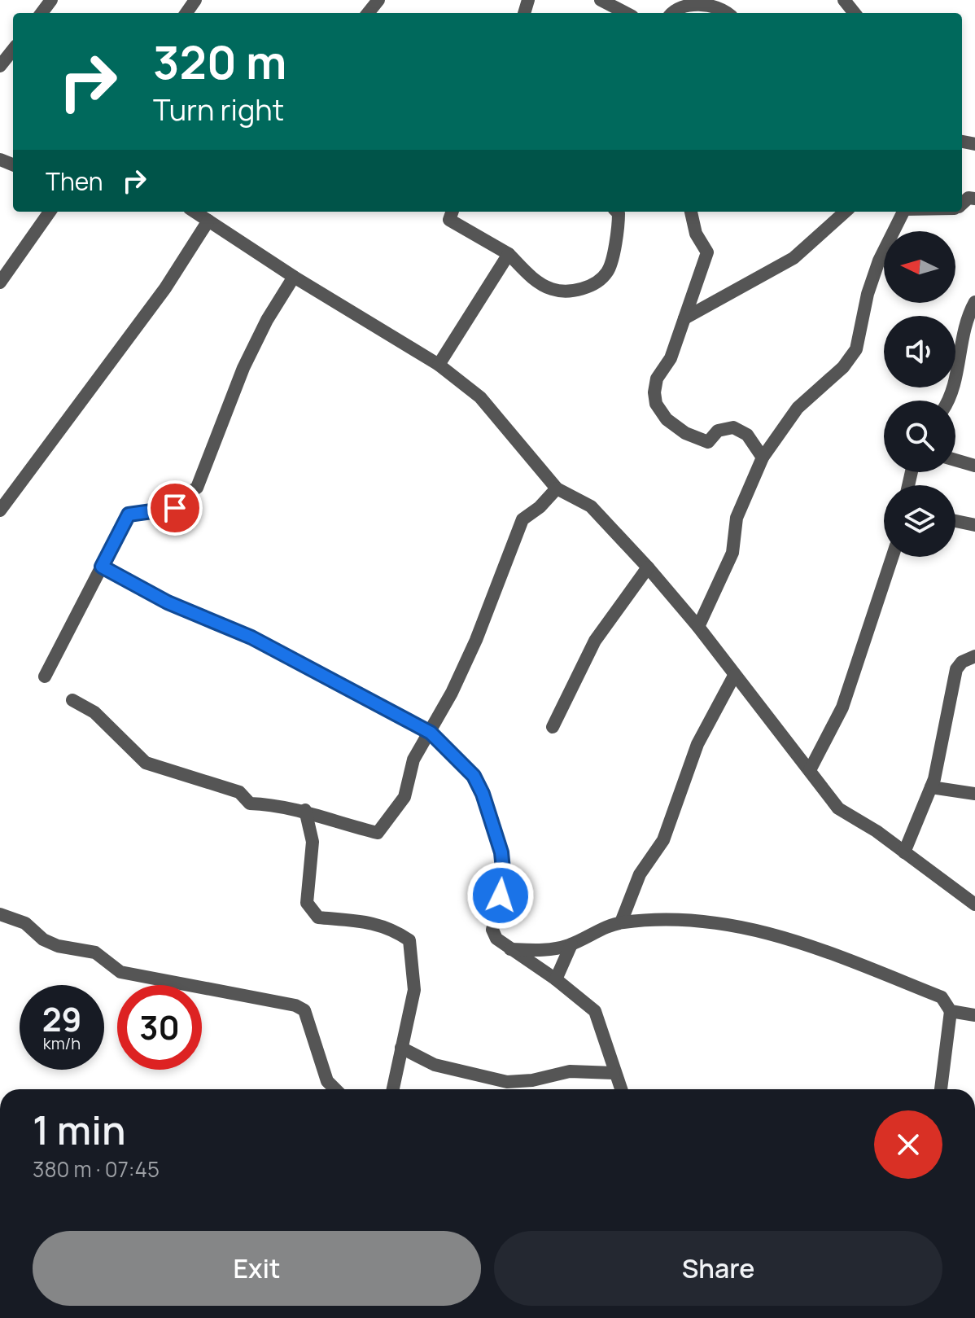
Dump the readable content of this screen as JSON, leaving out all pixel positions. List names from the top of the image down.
{
  "north": "left",
  "page": {
    "turn": ["320 m", "Turn right"],
    "then": "Then",
    "speed": "29 km/h",
    "limit": "30",
    "heading": ["1 min", "380 m · 07:45"],
    "buttons": ["Exit", "Share"]
  }
}
